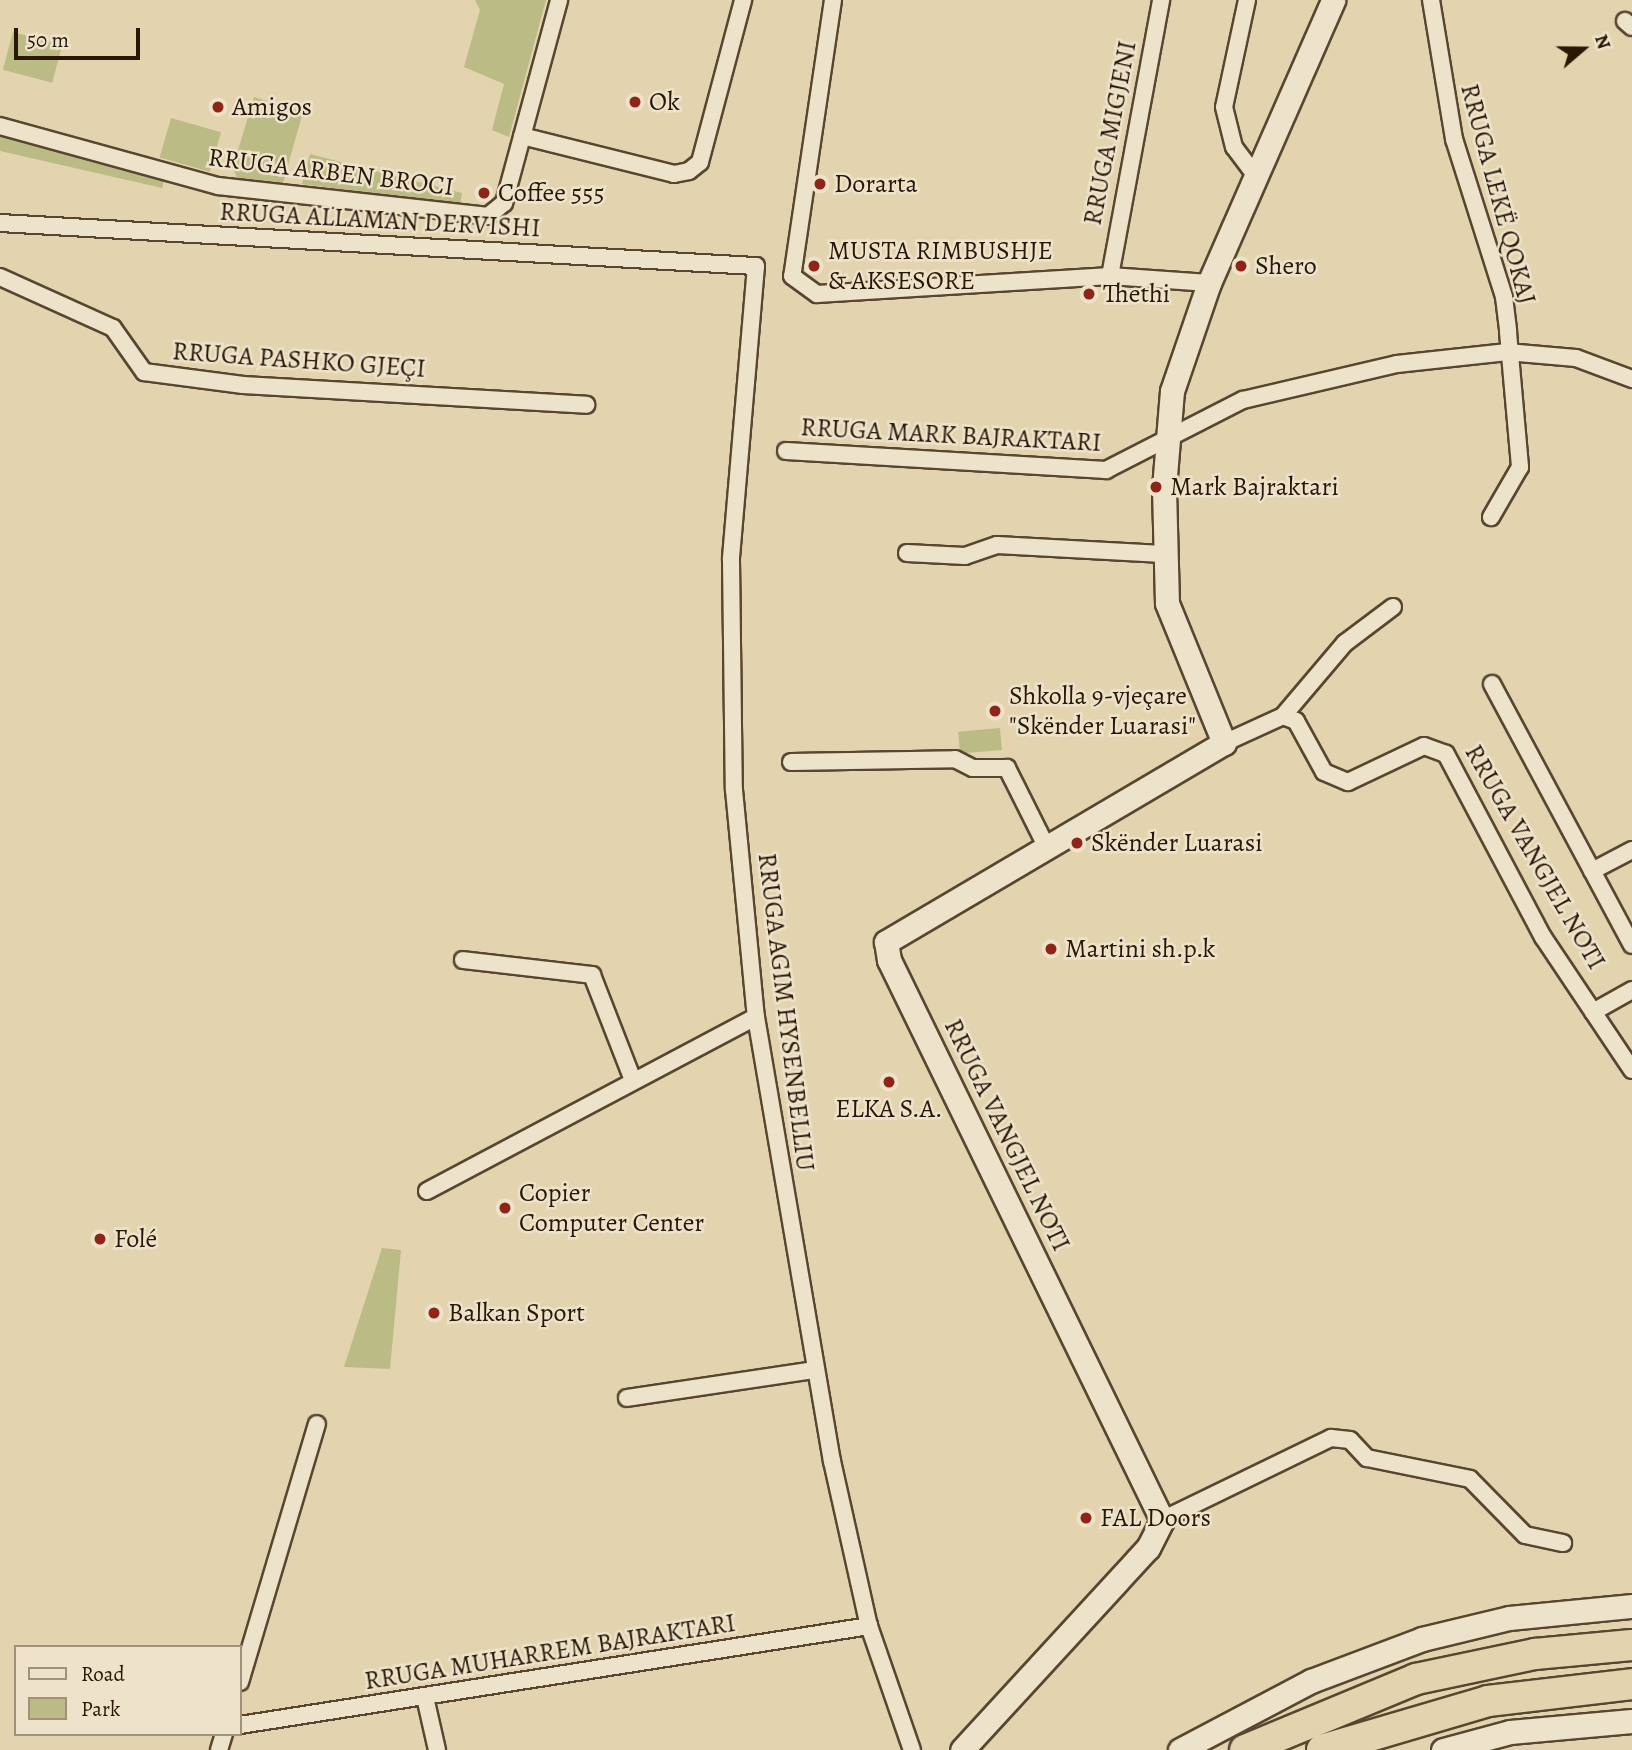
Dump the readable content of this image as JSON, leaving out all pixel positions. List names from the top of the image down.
{
  "streets": {
    "main road": ["RRUGA VANGJEL NOTI"],
    "street": [
      "RRUGA MIGJENI",
      "RRUGA ARBEN BROCI",
      "RRUGA LEKË QOKAJ",
      "RRUGA ALLAMAN DERVISHI",
      "RRUGA PASHKO GJEÇI",
      "RRUGA MARK BAJRAKTARI",
      "RRUGA AGIM HYSENBELLIU",
      "RRUGA MUHARREM BAJRAKTARI"
    ]
  },
  "crossings": [
    ["RRUGA LEKË QOKAJ", "RRUGA MARK BAJRAKTARI"],
    ["RRUGA ALLAMAN DERVISHI", "RRUGA AGIM HYSENBELLIU"],
    ["RRUGA AGIM HYSENBELLIU", "RRUGA MUHARREM BAJRAKTARI"]
  ],
  "places": [
    "Ok",
    "Amigos",
    "Dorarta",
    "Coffee 555",
    "MUSTA RIMBUSHJE & AKSESORE",
    "Shero",
    "Thethi",
    "Mark Bajraktari",
    "Shkolla 9-vjeçare \"Skënder Luarasi\"",
    "Skënder Luarasi",
    "Martini sh.p.k",
    "ELKA S.A.",
    "Copier Computer Center",
    "Folé",
    "Balkan Sport",
    "FAL Doors"
  ],
  "legend": ["Road", "Park"],
  "scale_bar": "50 m",
  "north": "right"
}
